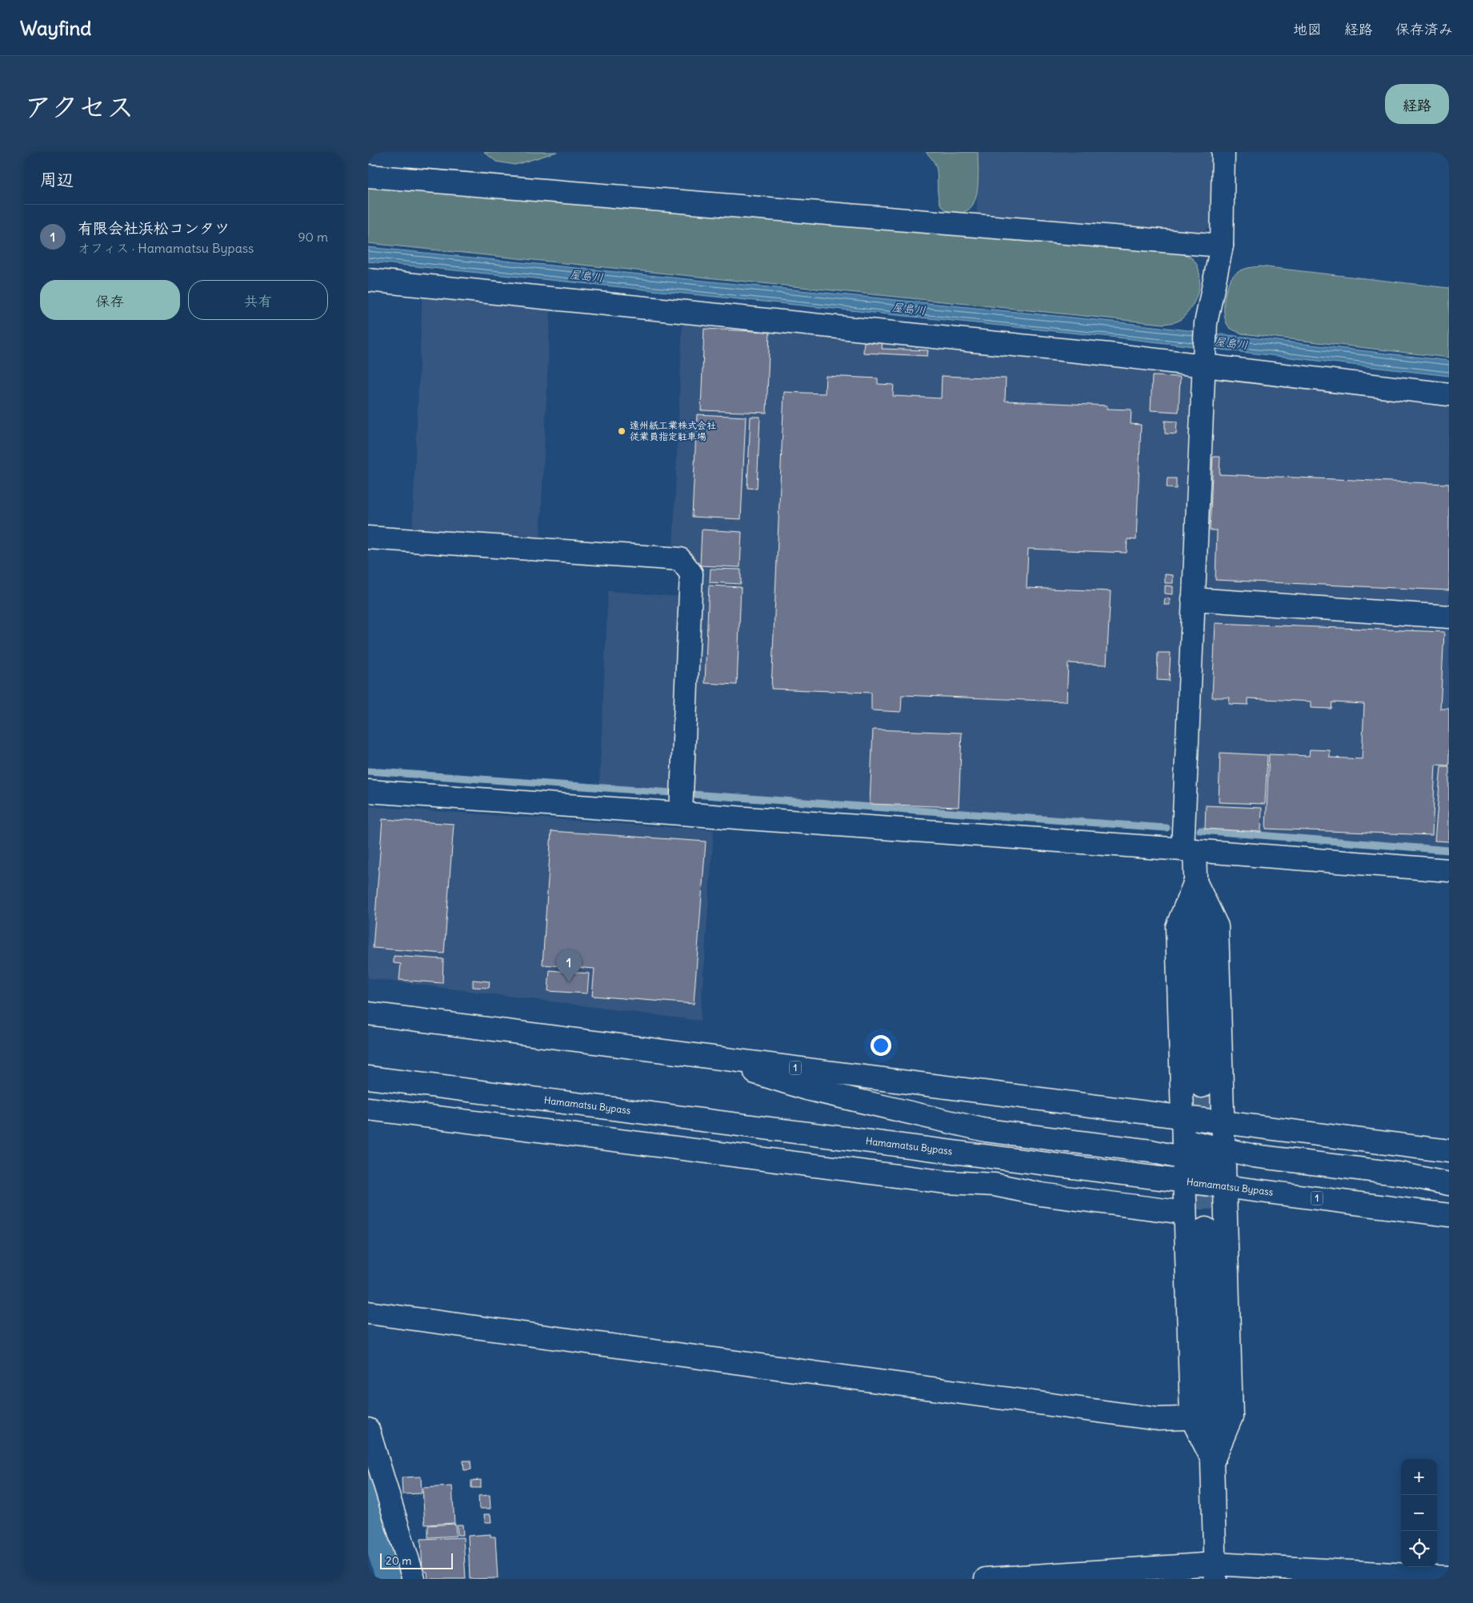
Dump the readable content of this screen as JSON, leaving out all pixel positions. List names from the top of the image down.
{
  "streets": {
    "main road": ["1", "Hamamatsu Bypass"]
  },
  "water": ["屋島川"],
  "places": ["遠州紙工業株式会社 従業員指定駐車場"],
  "scale_bar": "20 m",
  "page": {
    "header": "Wayfind",
    "nav": ["地図", "経路", "保存済み"],
    "title": "アクセス",
    "buttons": [
      "経路",
      ["保存", "共有"]
    ],
    "heading": "周辺",
    "list": [
      {
        "mark": "1",
        "name": "有限会社浜松コンタツ",
        "note": "オフィス · Hamamatsu Bypass",
        "value": "90 m"
      }
    ],
    "pins": "1",
    "map_buttons": ["+", "−"],
    "scale": "20 m"
  }
}
